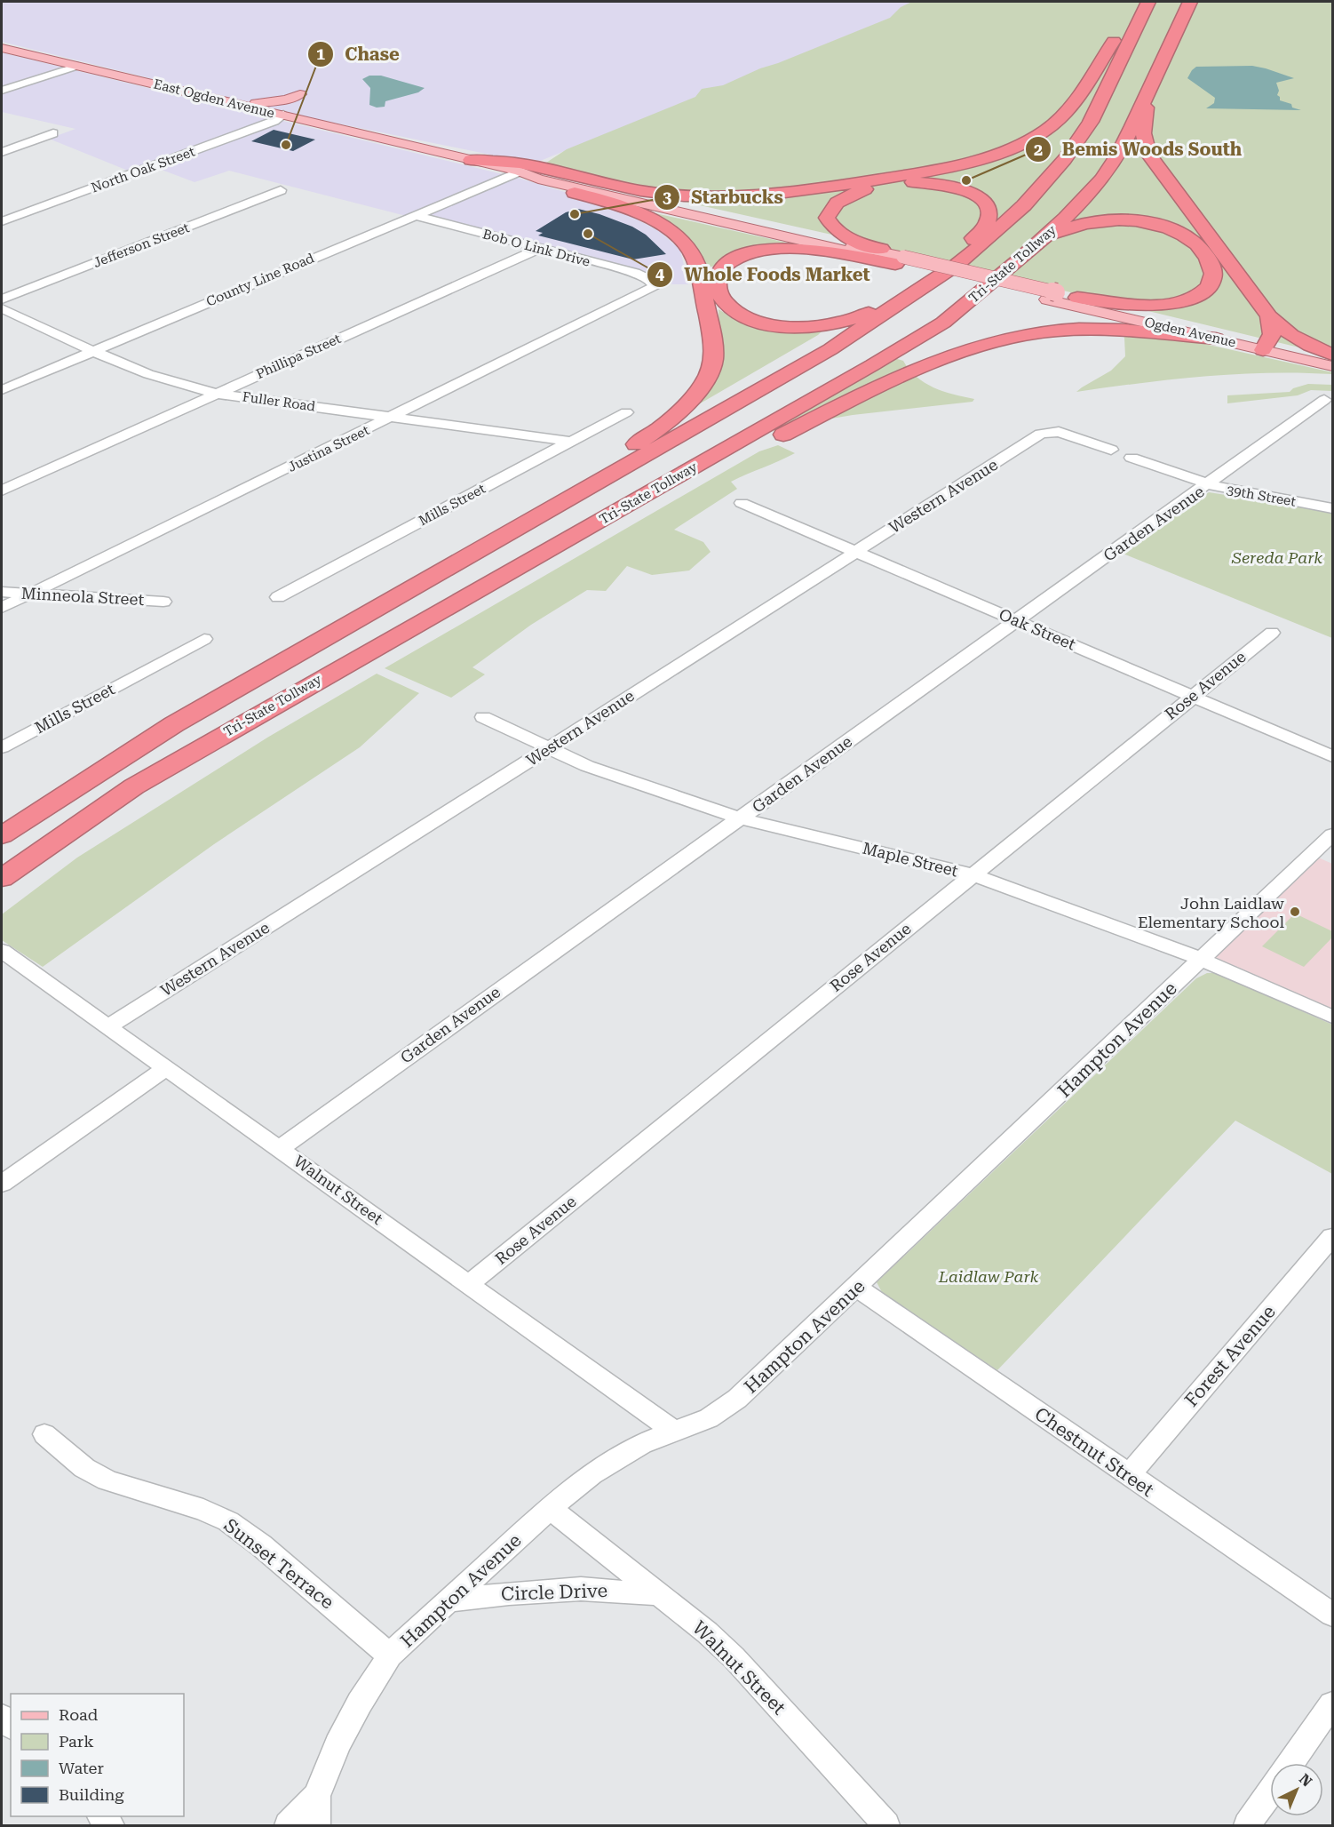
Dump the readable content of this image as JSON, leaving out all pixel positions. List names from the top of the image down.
{
  "streets": {
    "highway": ["Tri-State Tollway"],
    "main road": ["East Ogden Avenue", "Ogden Avenue"],
    "street": [
      "North Oak Street",
      "Jefferson Street",
      "Bob O Link Drive",
      "County Line Road",
      "Phillipa Street",
      "Fuller Road",
      "Justina Street",
      "Western Avenue",
      "39th Street",
      "Mills Street",
      "Garden Avenue",
      "Minneola Street",
      "Oak Street",
      "Rose Avenue",
      "Maple Street",
      "Hampton Avenue",
      "Walnut Street",
      "Forest Avenue",
      "Chestnut Street",
      "Sunset Terrace",
      "Circle Drive"
    ]
  },
  "crossings": [
    ["East Ogden Avenue", "North Oak Street"],
    ["East Ogden Avenue", "County Line Road"],
    ["East Ogden Avenue", "Ogden Avenue"],
    ["Bob O Link Drive", "County Line Road"],
    ["Bob O Link Drive", "Phillipa Street"],
    ["Bob O Link Drive", "Justina Street"],
    ["County Line Road", "Fuller Road"],
    ["Phillipa Street", "Fuller Road"],
    ["Fuller Road", "Justina Street"],
    ["Fuller Road", "Mills Street"],
    ["Justina Street", "Minneola Street"],
    ["Western Avenue", "Oak Street"],
    ["Western Avenue", "Maple Street"],
    ["Western Avenue", "Walnut Street"],
    ["39th Street", "Garden Avenue"],
    ["Garden Avenue", "Oak Street"],
    ["Garden Avenue", "Maple Street"],
    ["Garden Avenue", "Walnut Street"],
    ["Oak Street", "Rose Avenue"],
    ["Rose Avenue", "Maple Street"],
    ["Rose Avenue", "Walnut Street"],
    ["Maple Street", "Hampton Avenue"],
    ["Hampton Avenue", "Walnut Street"],
    ["Hampton Avenue", "Chestnut Street"],
    ["Hampton Avenue", "Sunset Terrace"],
    ["Hampton Avenue", "Circle Drive"],
    ["Walnut Street", "Circle Drive"],
    ["Forest Avenue", "Chestnut Street"]
  ],
  "parks": ["Sereda Park", "Laidlaw Park"],
  "places": [
    "Chase",
    "Bemis Woods South",
    "Starbucks",
    "Whole Foods Market",
    "John Laidlaw Elementary School"
  ],
  "legend": [
    "Road",
    "Park",
    "Water",
    "Building"
  ],
  "north": "top right"
}
